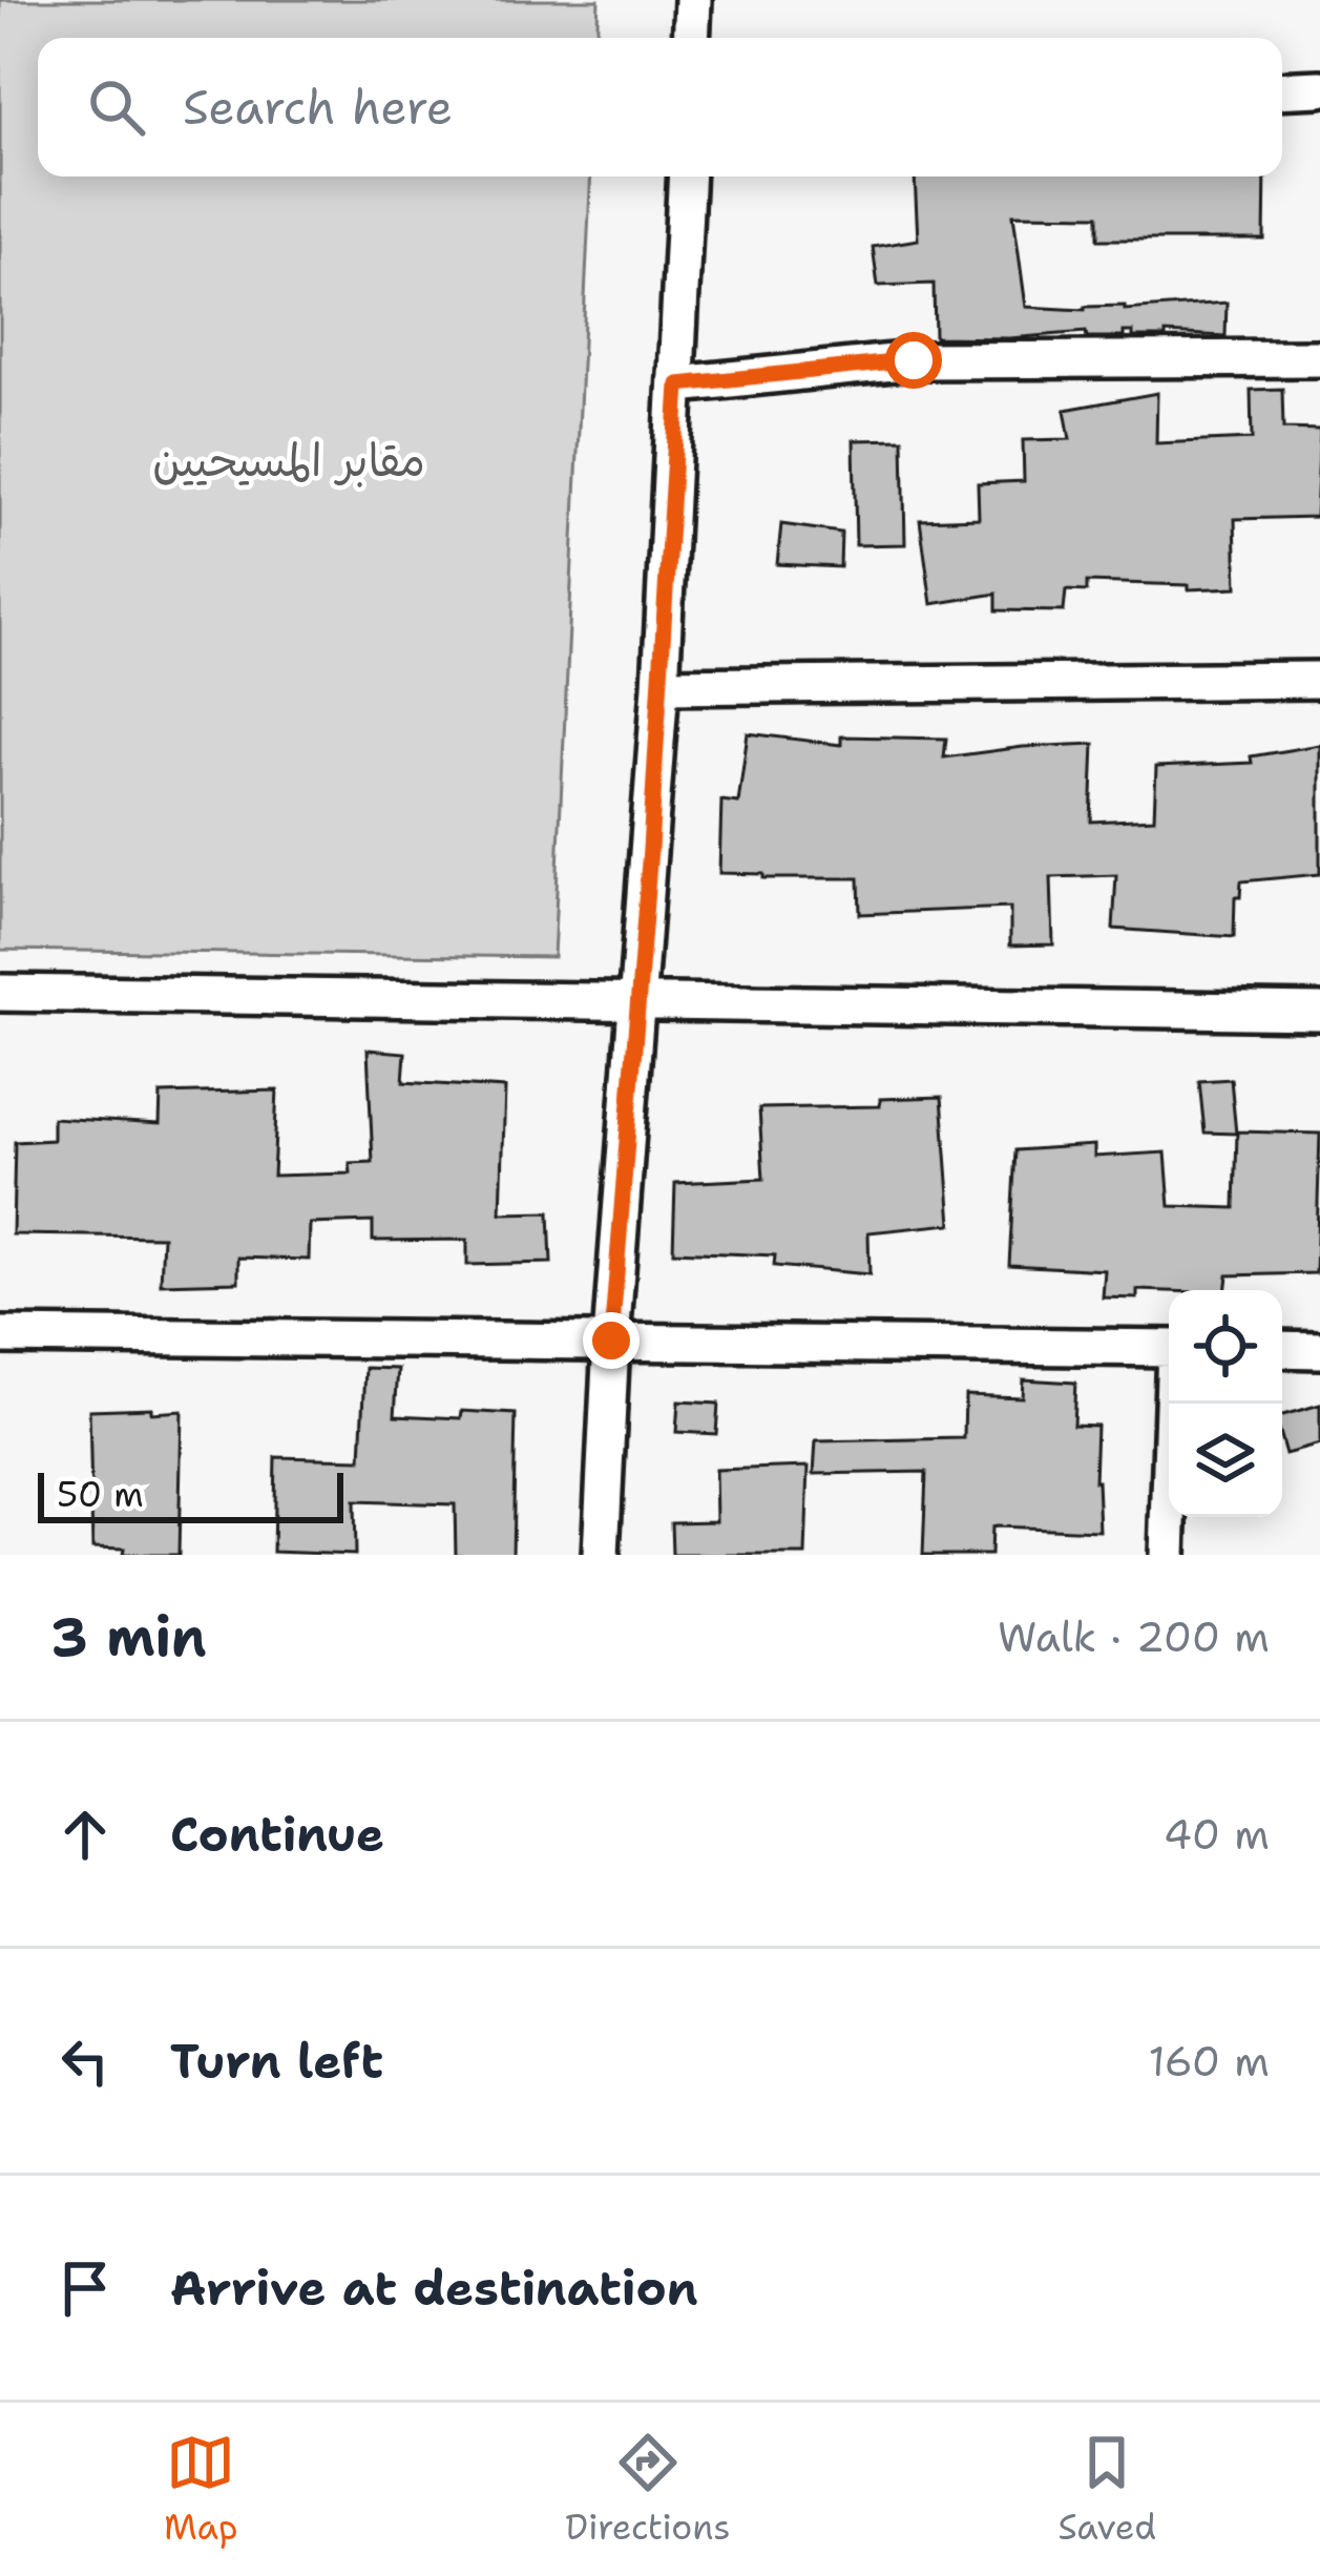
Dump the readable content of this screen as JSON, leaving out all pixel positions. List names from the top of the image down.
{
  "parks": ["مقابر المسيحيين"],
  "scale_bar": "50 m",
  "page": {
    "search": "Search here",
    "scale": "50 m",
    "heading": ["3 min", "Walk · 200 m"],
    "list": [
      ["Continue", "40 m"],
      ["Turn left", "160 m"],
      "Arrive at destination"
    ],
    "nav": ["Map", "Directions", "Saved"]
  }
}
